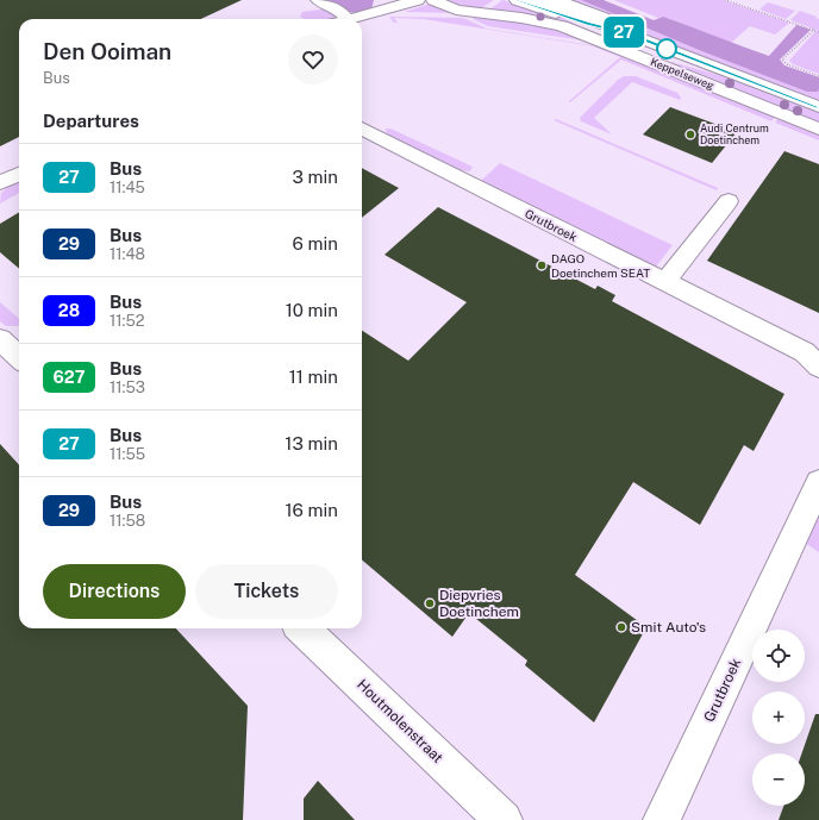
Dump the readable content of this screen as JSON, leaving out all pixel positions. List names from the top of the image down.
{
  "streets": {
    "street": ["Keppelseweg", "Grutbroek", "Houtmolenstraat"]
  },
  "places": [
    "Audi Centrum Doetinchem",
    "DAGO Doetinchem SEAT",
    "Diepvries Doetinchem",
    "Smit Auto's"
  ],
  "lines": ["bus line 27"],
  "page": {
    "on_map": "27",
    "heading": [
      ["Den Ooiman", "Bus"],
      "Departures"
    ],
    "list": [
      {
        "mark": "27",
        "name": "Bus",
        "note": "11:45",
        "value": "3 min"
      },
      {
        "mark": "29",
        "name": "Bus",
        "note": "11:48",
        "value": "6 min"
      },
      {
        "mark": "28",
        "name": "Bus",
        "note": "11:52",
        "value": "10 min"
      },
      {
        "mark": "627",
        "name": "Bus",
        "note": "11:53",
        "value": "11 min"
      },
      {
        "mark": "27",
        "name": "Bus",
        "note": "11:55",
        "value": "13 min"
      },
      {
        "mark": "29",
        "name": "Bus",
        "note": "11:58",
        "value": "16 min"
      }
    ],
    "buttons": ["Directions", "Tickets"],
    "map_buttons": ["+", "−"]
  }
}
